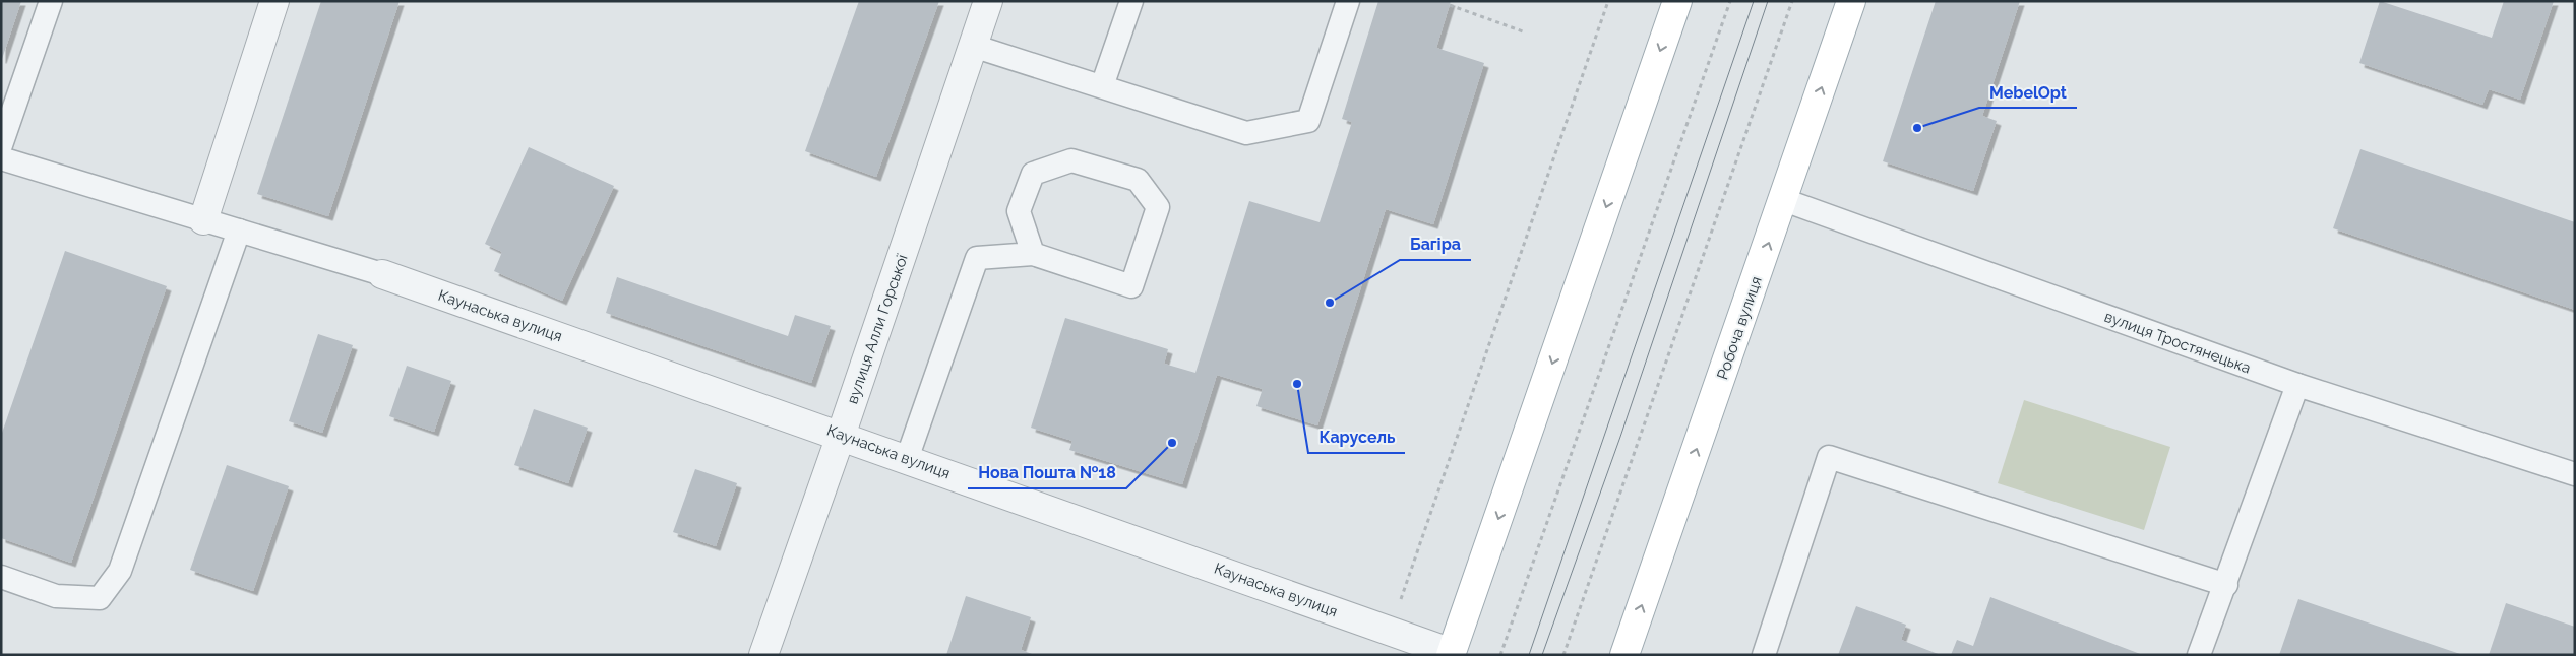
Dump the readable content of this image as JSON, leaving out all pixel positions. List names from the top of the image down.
{
  "streets": {
    "main road": ["Робоча вулиця"],
    "street": ["Каунаська вулиця", "вулиця Алли Горської"],
    "lane": ["вулиця Тростянецька"]
  },
  "crossings": [
    ["Каунаська вулиця", "вулиця Алли Горської"],
    ["Робоча вулиця", "вулиця Тростянецька"]
  ],
  "places": [
    "MebelOpt",
    "Багіра",
    "Карусель",
    "Нова Пошта №18"
  ]
}
